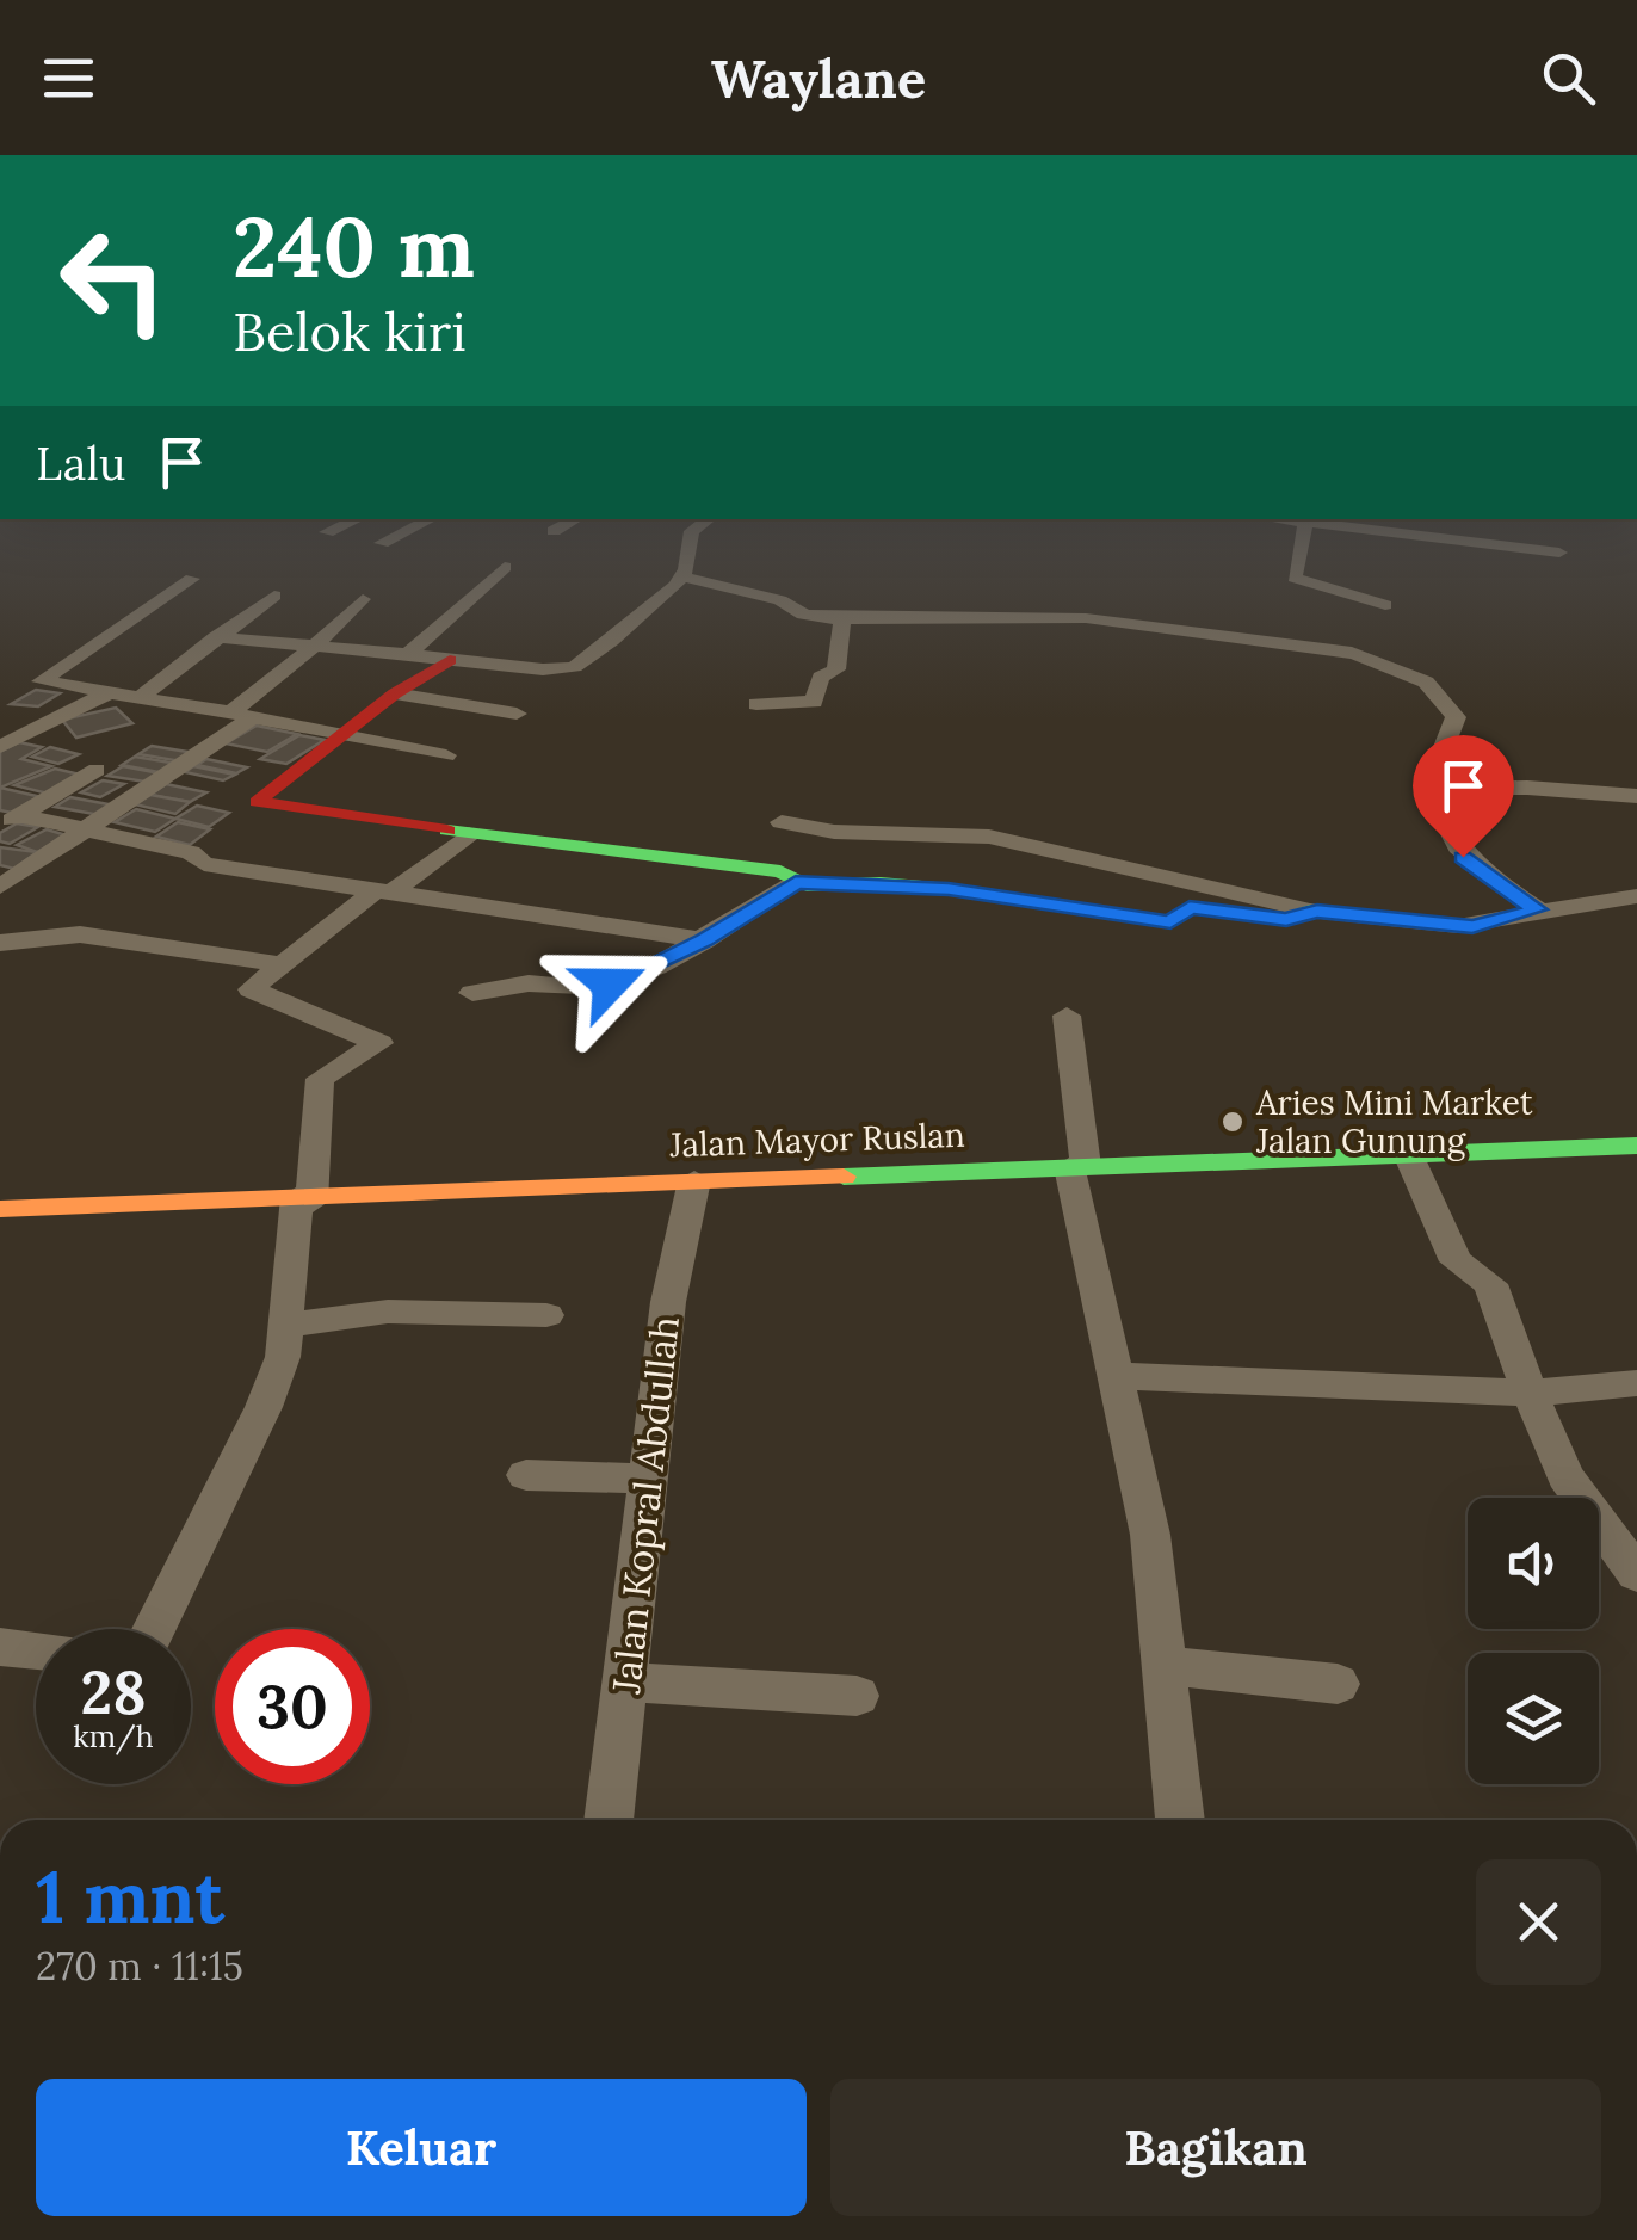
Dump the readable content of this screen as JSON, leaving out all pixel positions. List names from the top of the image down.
{
  "streets": {
    "street": ["Jalan Mayor Ruslan", "Jalan Kopral Abdullah"]
  },
  "crossings": [
    ["Jalan Mayor Ruslan", "Jalan Kopral Abdullah"]
  ],
  "places": ["Aries Mini Market Jalan Gunung"],
  "page": {
    "header": "Waylane",
    "turn": ["240 m", "Belok kiri"],
    "then": "Lalu",
    "speed": "28 km/h",
    "limit": "30",
    "heading": ["1 mnt", "270 m · 11:15"],
    "buttons": ["Keluar", "Bagikan"]
  }
}
